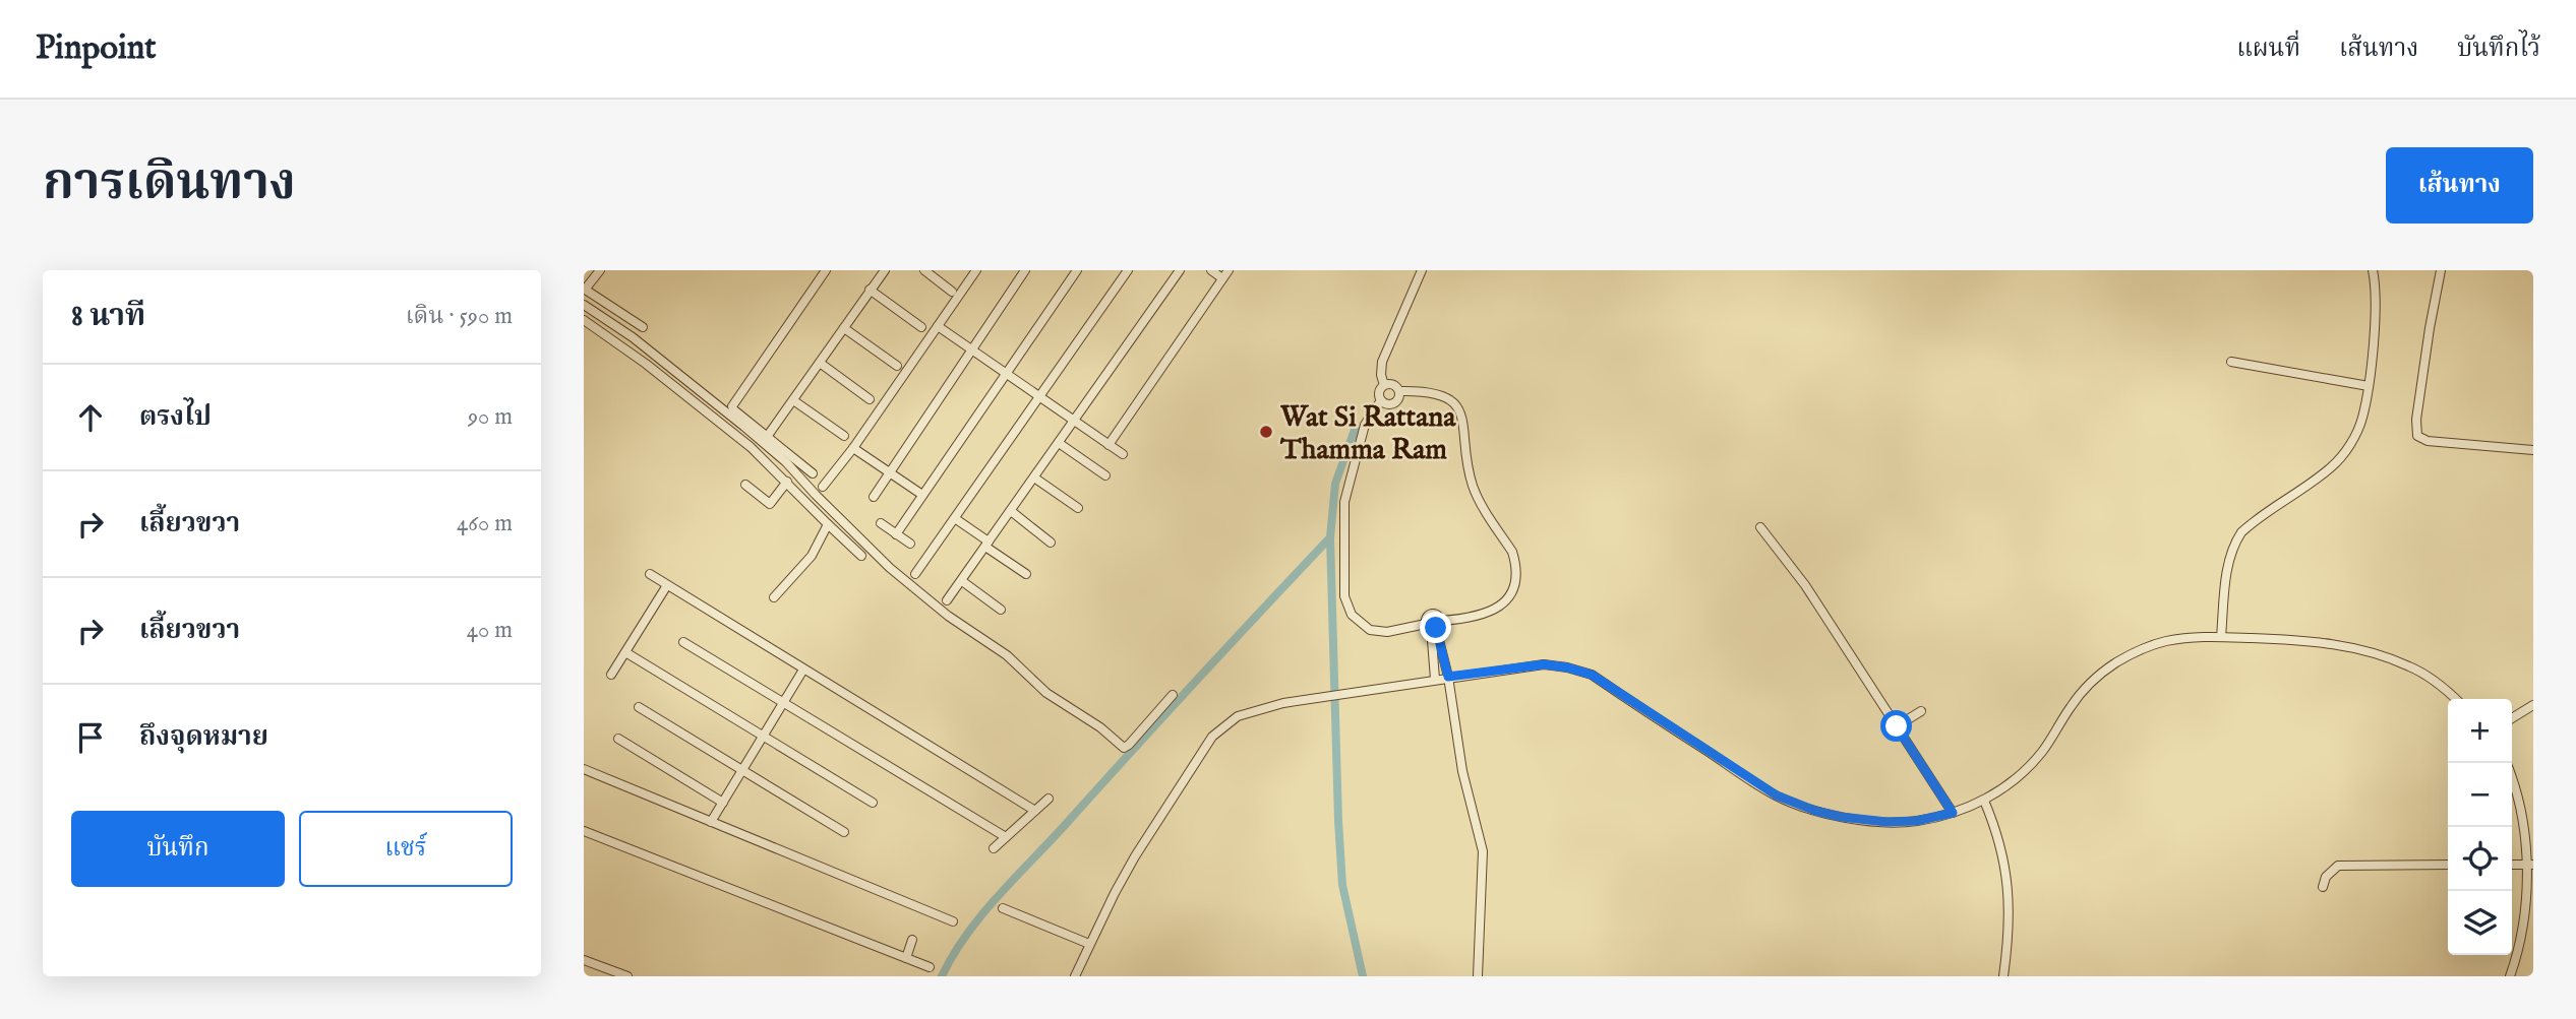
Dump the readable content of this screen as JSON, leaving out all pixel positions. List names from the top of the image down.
{
  "places": ["Wat Si Rattana Thamma Ram"],
  "page": {
    "header": "Pinpoint",
    "nav": ["แผนที่", "เส้นทาง", "บันทึกไว้"],
    "title": "การเดินทาง",
    "buttons": [
      "เส้นทาง",
      ["บันทึก", "แชร์"]
    ],
    "heading": ["8 นาที", "เดิน · 590 m"],
    "list": [
      ["ตรงไป", "90 m"],
      ["เลี้ยวขวา", "460 m"],
      ["เลี้ยวขวา", "40 m"],
      "ถึงจุดหมาย"
    ],
    "map_buttons": ["+", "−"]
  }
}
